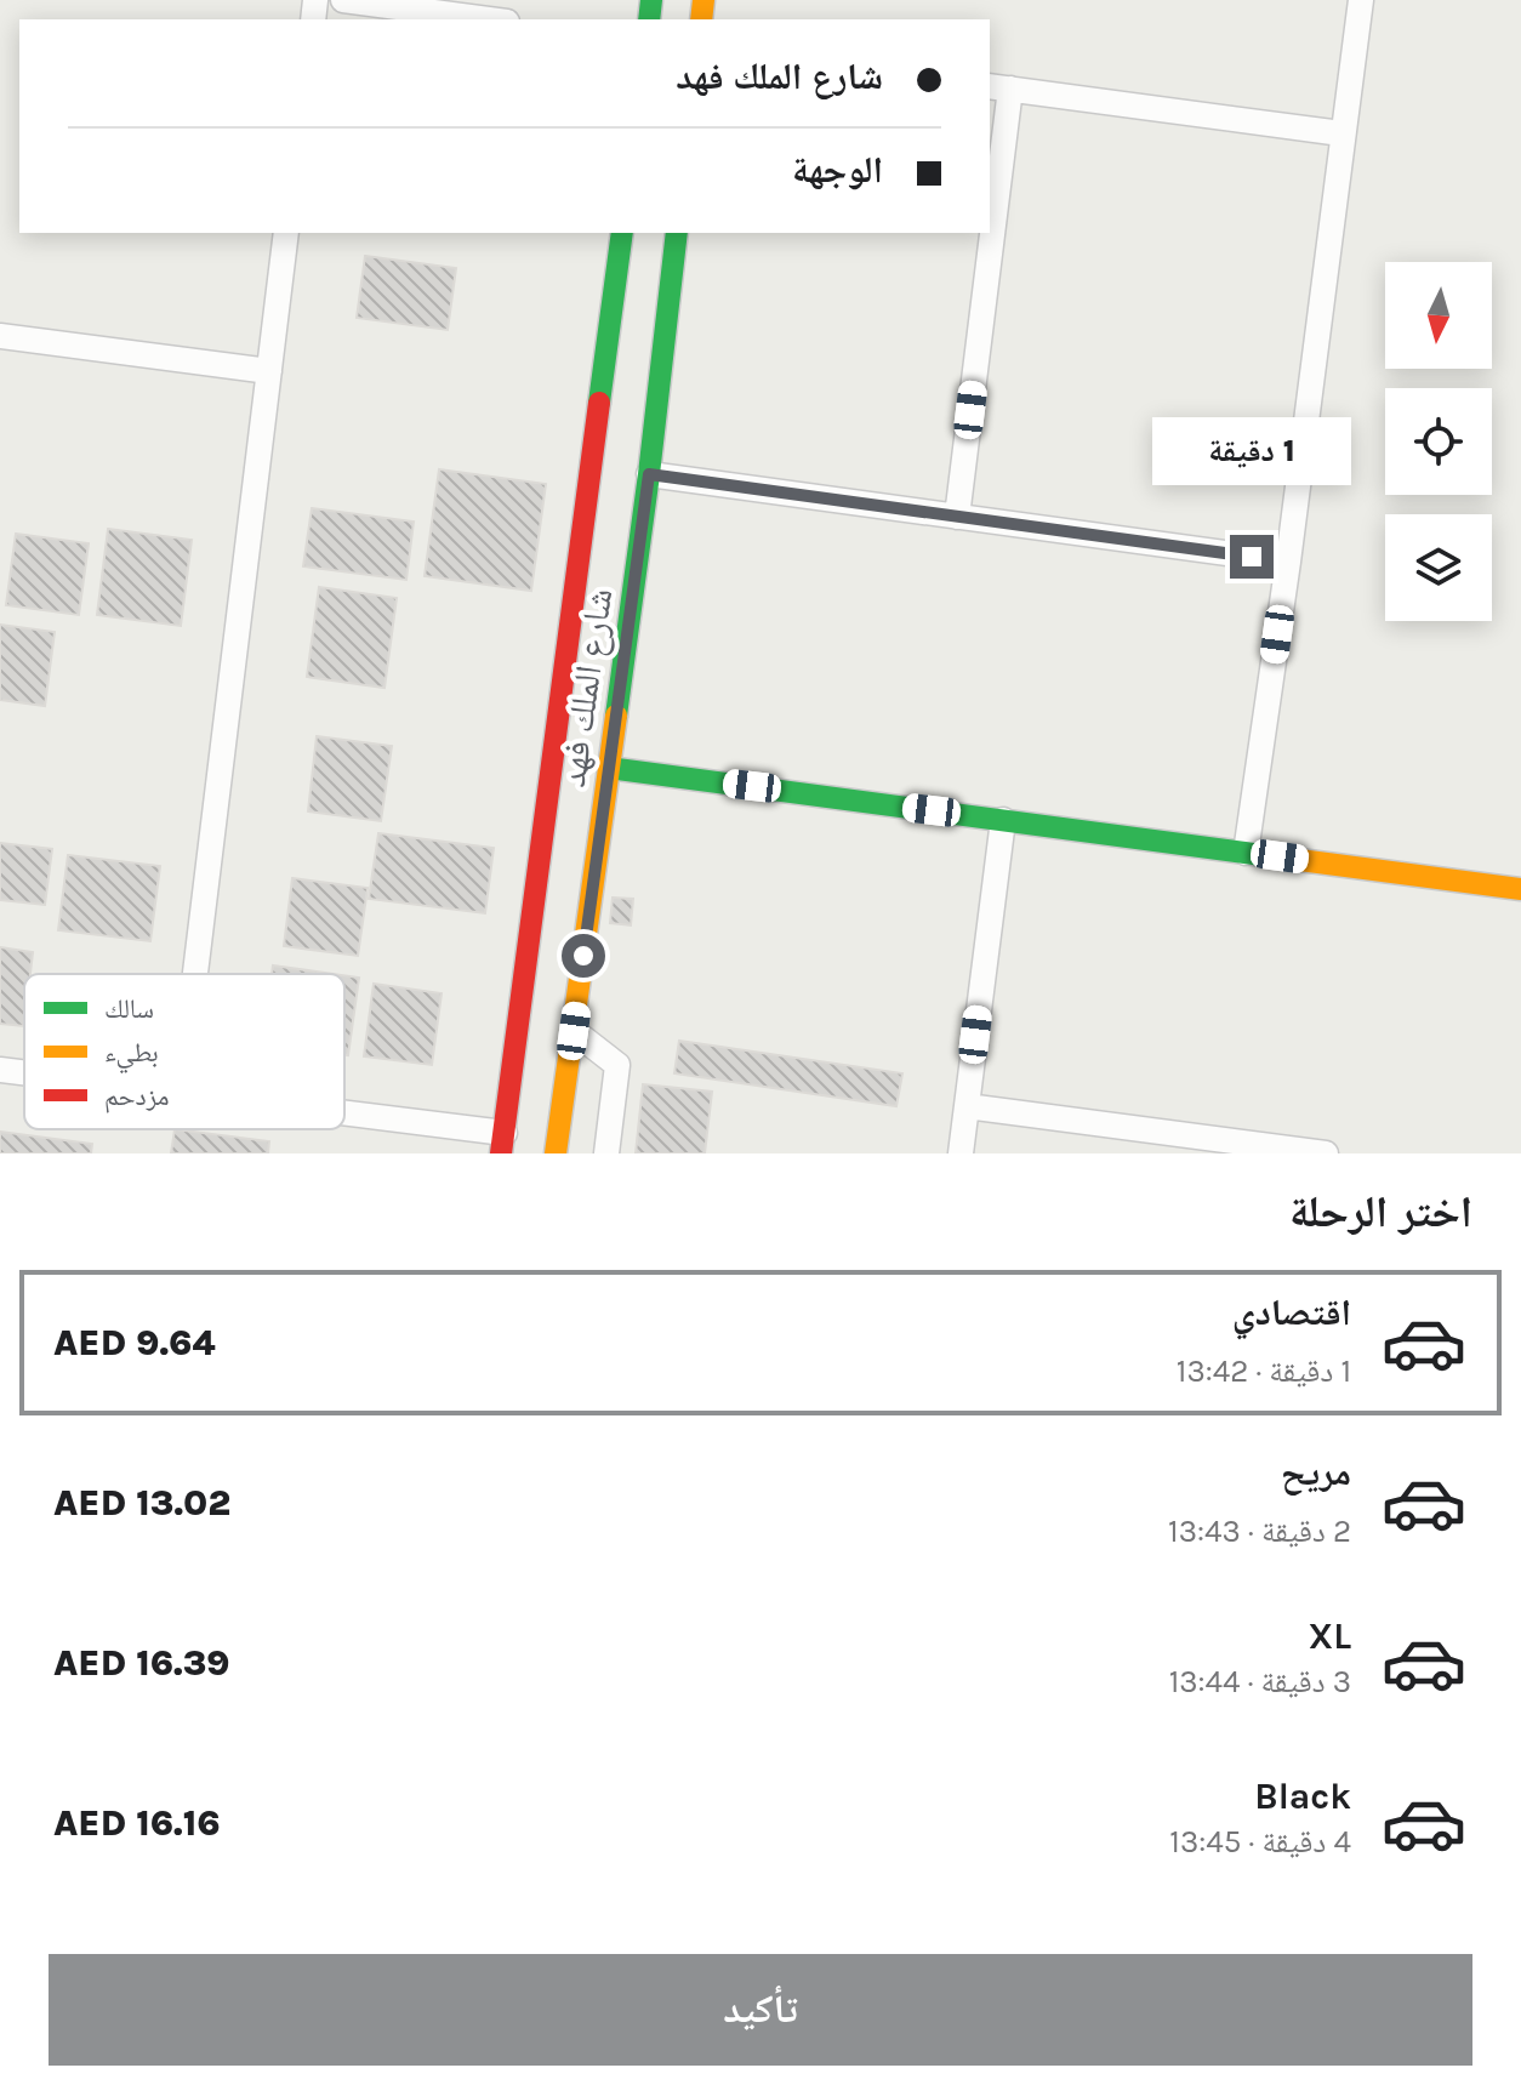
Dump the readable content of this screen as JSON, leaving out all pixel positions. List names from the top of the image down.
{
  "streets": {
    "street": ["شارع الملك فهد"]
  },
  "legend": ["سالك", "بطيء", "مزدحم"],
  "north": "bottom",
  "page": {
    "banner": ["شارع الملك فهد", "الوجهة"],
    "bubble": "1 دقيقة",
    "heading": "اختر الرحلة",
    "list": [
      {
        "name": "اقتصادي",
        "note": "1 دقيقة · 13:42",
        "value": "AED 9.64"
      },
      {
        "name": "مريح",
        "note": "2 دقيقة · 13:43",
        "value": "AED 13.02"
      },
      {
        "name": "XL",
        "note": "3 دقيقة · 13:44",
        "value": "AED 16.39"
      },
      {
        "name": "Black",
        "note": "4 دقيقة · 13:45",
        "value": "AED 16.16"
      }
    ],
    "buttons": "تأكيد"
  }
}
